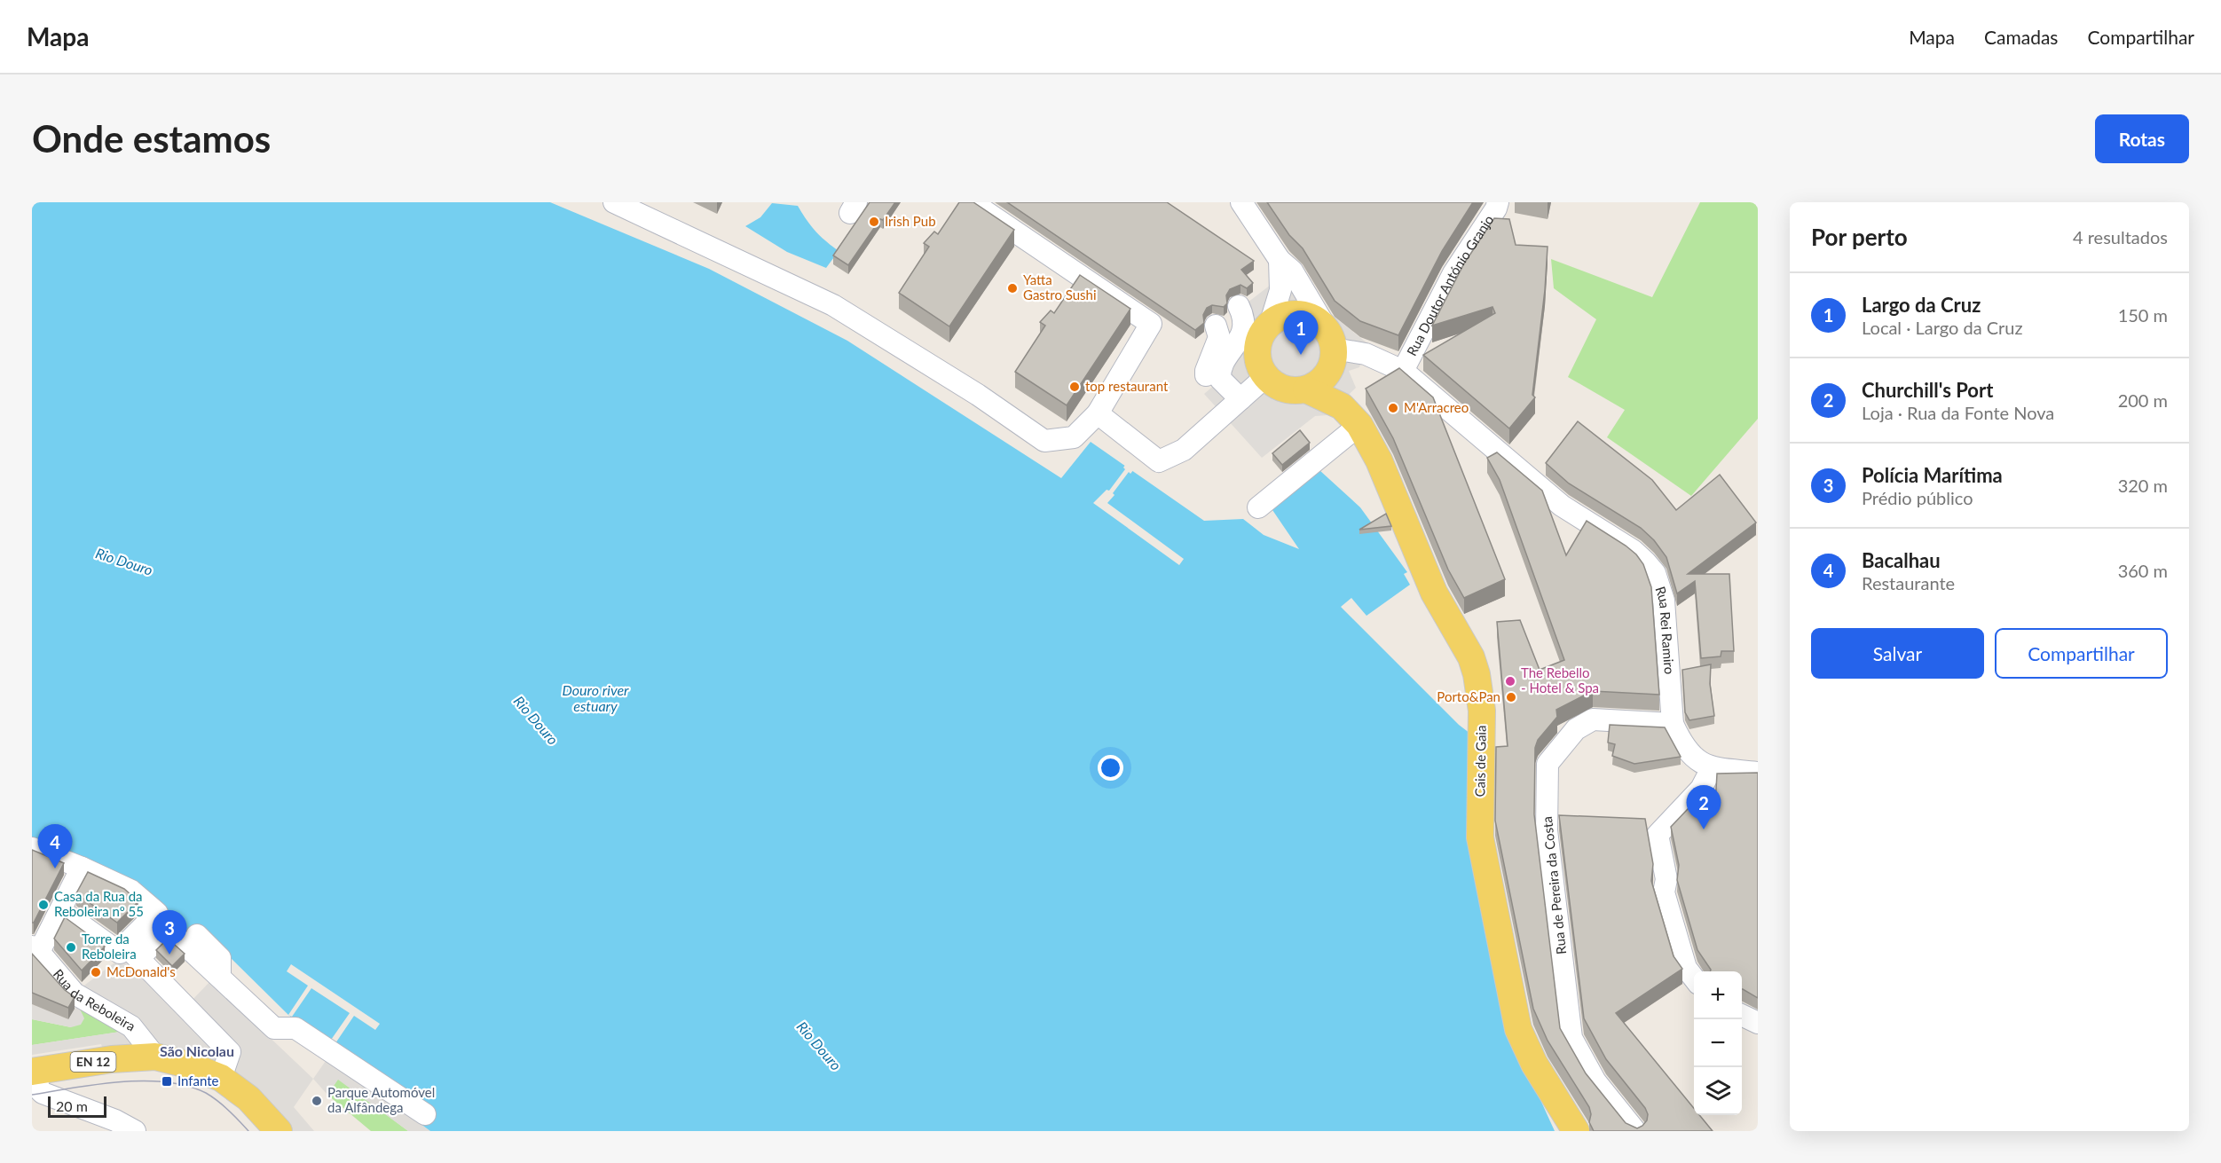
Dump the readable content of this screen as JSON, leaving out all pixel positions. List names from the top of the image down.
{
  "streets": {
    "main road": ["Cais de Gaia", "EN 12"],
    "street": [
      "Rua Doutor António Granjo",
      "Rua Rei Ramiro",
      "Rua de Pereira da Costa",
      "Rua da Reboleira"
    ]
  },
  "crossings": [
    ["Rua Doutor António Granjo", "Rua Rei Ramiro"],
    ["Rua Rei Ramiro", "Cais de Gaia"],
    ["Rua Rei Ramiro", "Rua de Pereira da Costa"],
    ["Rua da Reboleira", "EN 12"]
  ],
  "districts": ["São Nicolau"],
  "water": ["Rio Douro", "Douro river estuary"],
  "places": {
    "other": [
      "Irish Pub",
      "Yatta Gastro Sushi",
      "top restaurant",
      "M'Arracreo",
      "The Rebello - Hotel & Spa",
      "Porto&Pan",
      "Casa da Rua da Reboleira nº 55",
      "Torre da Reboleira",
      "McDonald's",
      "Parque Automóvel da Alfândega"
    ],
    "transit": ["Infante"]
  },
  "scale_bar": "20 m",
  "page": {
    "header": "Mapa",
    "nav": ["Mapa", "Camadas", "Compartilhar"],
    "buttons": [
      "Rotas",
      ["Salvar", "Compartilhar"]
    ],
    "title": "Onde estamos",
    "heading": ["Por perto", "4 resultados"],
    "list": [
      {
        "mark": "1",
        "name": "Largo da Cruz",
        "note": "Local · Largo da Cruz",
        "value": "150 m"
      },
      {
        "mark": "2",
        "name": "Churchill's Port",
        "note": "Loja · Rua da Fonte Nova",
        "value": "200 m"
      },
      {
        "mark": "3",
        "name": "Polícia Marítima",
        "note": "Prédio público",
        "value": "320 m"
      },
      {
        "mark": "4",
        "name": "Bacalhau",
        "note": "Restaurante",
        "value": "360 m"
      }
    ],
    "pins": [
      "1",
      "2",
      "4",
      "3"
    ],
    "map_buttons": ["+", "−"],
    "scale": "20 m"
  }
}
